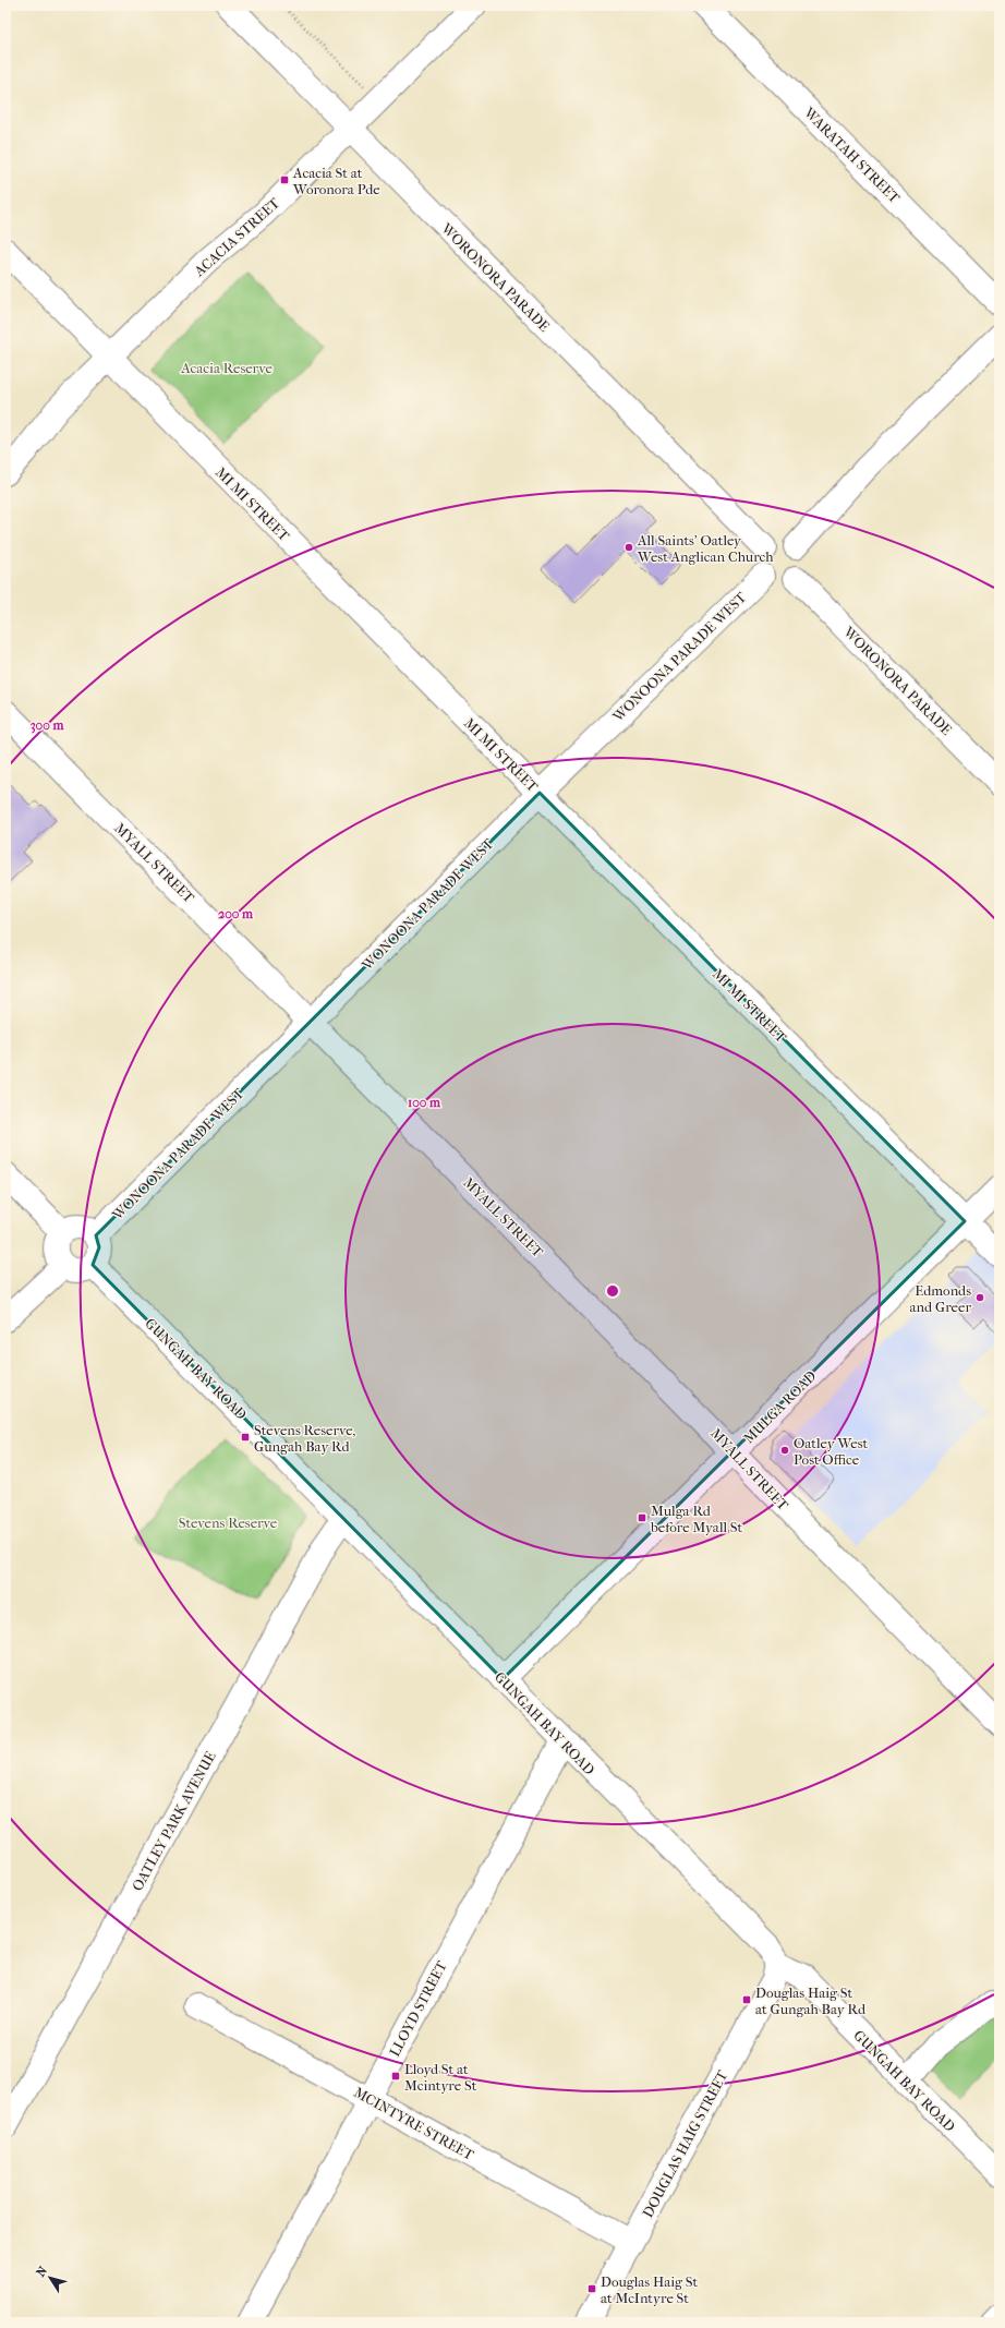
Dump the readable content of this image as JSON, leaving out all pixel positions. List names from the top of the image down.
{
  "streets": {
    "street": [
      "WARATAH STREET",
      "ACACIA STREET",
      "WORONORA PARADE",
      "MI MI STREET",
      "WONOONA PARADE WEST",
      "MYALL STREET",
      "GUNGAH BAY ROAD",
      "MULGA ROAD",
      "OATLEY PARK AVENUE",
      "LLOYD STREET",
      "MCINTYRE STREET",
      "DOUGLAS HAIG STREET"
    ]
  },
  "crossings": [
    ["ACACIA STREET", "WORONORA PARADE"],
    ["ACACIA STREET", "MI MI STREET"],
    ["WORONORA PARADE", "WONOONA PARADE WEST"],
    ["MI MI STREET", "WONOONA PARADE WEST"],
    ["MI MI STREET", "MULGA ROAD"],
    ["WONOONA PARADE WEST", "MYALL STREET"],
    ["WONOONA PARADE WEST", "GUNGAH BAY ROAD"],
    ["MYALL STREET", "MULGA ROAD"],
    ["GUNGAH BAY ROAD", "MULGA ROAD"],
    ["GUNGAH BAY ROAD", "OATLEY PARK AVENUE"],
    ["GUNGAH BAY ROAD", "LLOYD STREET"],
    ["GUNGAH BAY ROAD", "DOUGLAS HAIG STREET"],
    ["LLOYD STREET", "MCINTYRE STREET"],
    ["MCINTYRE STREET", "DOUGLAS HAIG STREET"]
  ],
  "parks": ["Acacia Reserve", "Stevens Reserve"],
  "places": {
    "transit": [
      "Acacia St at Woronora Pde",
      "Stevens Reserve, Gungah Bay Rd",
      "Mulga Rd before Myall St",
      "Douglas Haig St at Gungah Bay Rd",
      "Lloyd St at Mcintyre St",
      "Douglas Haig St at McIntyre St"
    ],
    "other": ["All Saints' Oatley West Anglican Church", "Edmonds and Greer", "Oatley West Post Office"]
  },
  "north": "top left",
  "rings": ["300 m", "200 m", "100 m"]
}
